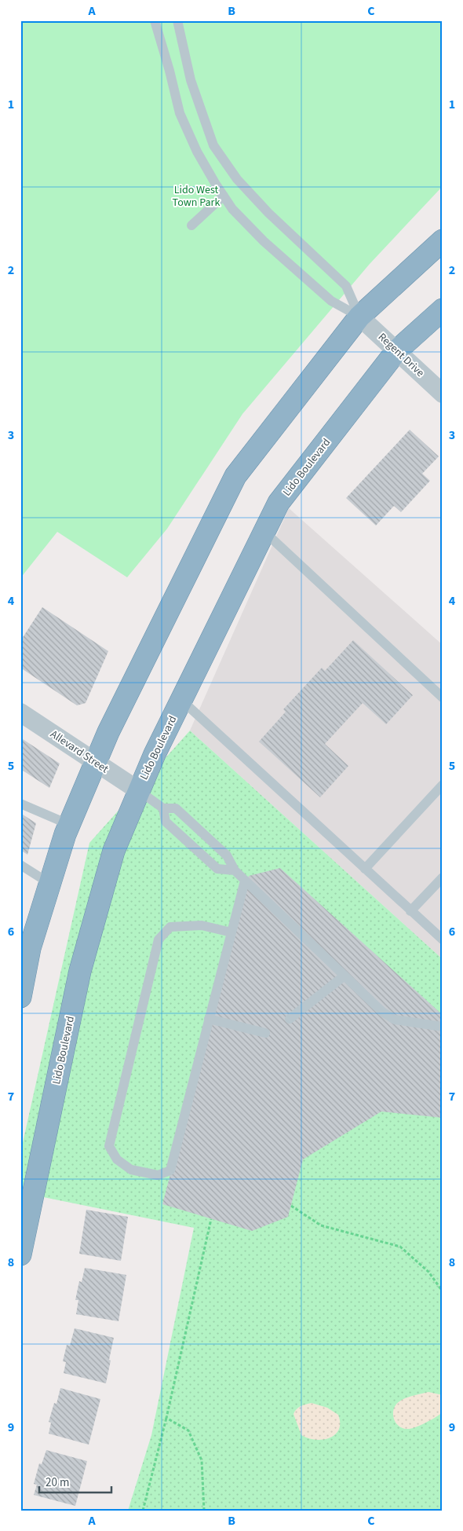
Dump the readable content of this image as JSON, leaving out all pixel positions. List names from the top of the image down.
{
  "streets": {
    "highway": ["Lido Boulevard"],
    "street": ["Regent Drive", "Allevard Street"]
  },
  "crossings": [
    ["Regent Drive", "Lido Boulevard"],
    ["Lido Boulevard", "Allevard Street"]
  ],
  "parks": ["Lido West Town Park"],
  "scale_bar": "20 m",
  "grid": {
    "columns": ["A", "B", "C"],
    "rows": [
      "1",
      "2",
      "3",
      "4",
      "5",
      "6",
      "7",
      "8",
      "9"
    ]
  }
}
